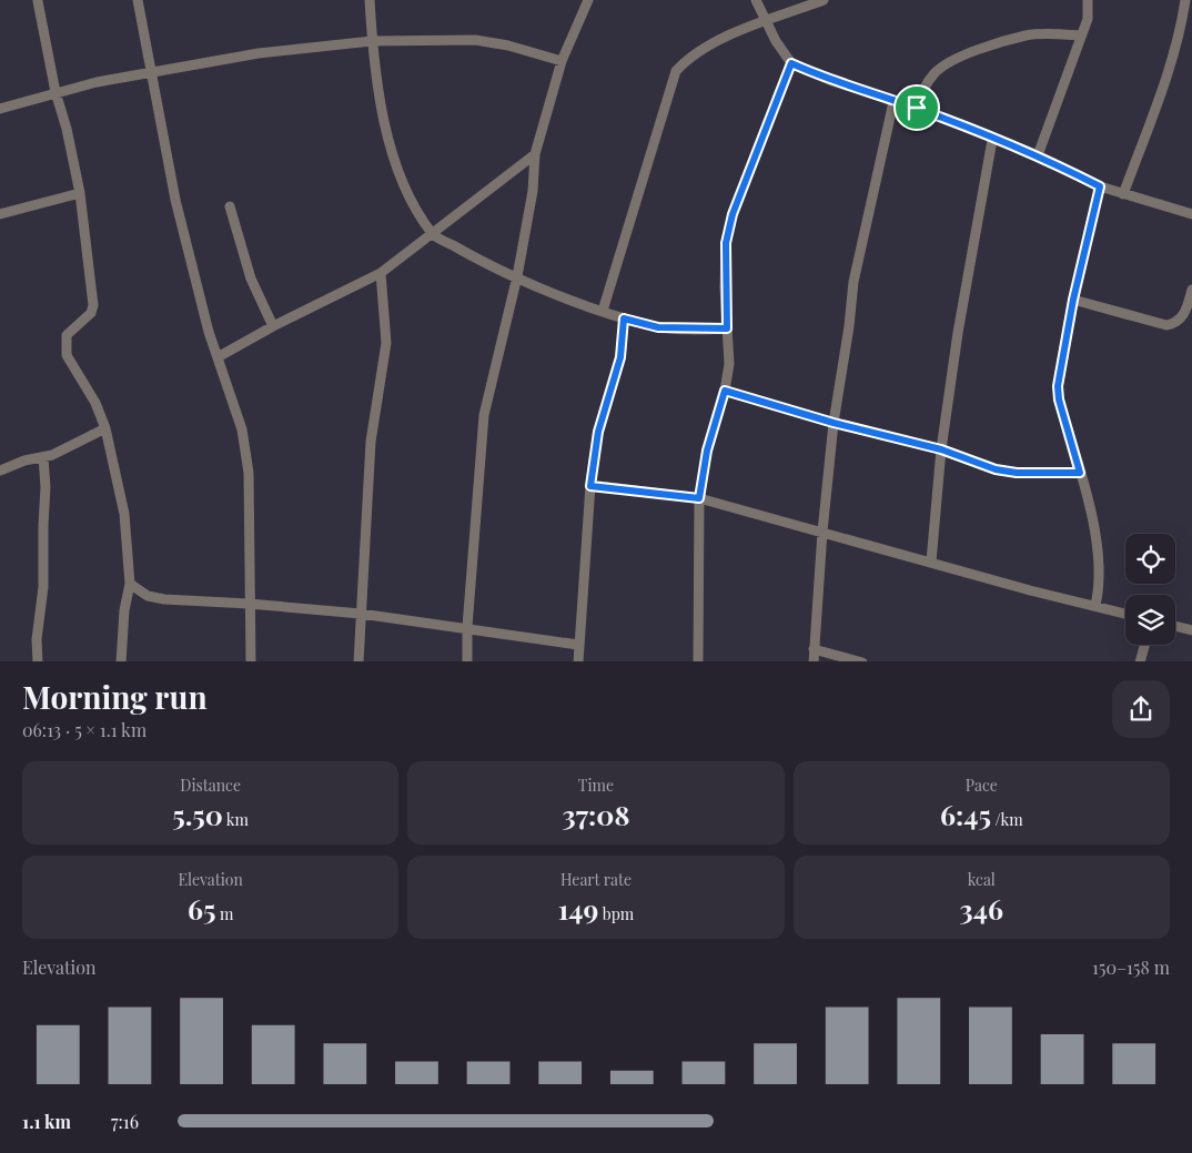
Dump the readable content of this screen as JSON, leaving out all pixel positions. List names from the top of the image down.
{
  "page": {
    "heading": ["Morning run", "06:13 · 5 × 1.1 km"],
    "stats": [
      ["Distance", "5.50 km"],
      ["Time", "37:08"],
      ["Pace", "6:45 /km"],
      ["Elevation", "65 m"],
      ["Heart rate", "149 bpm"],
      ["kcal", "346"]
    ],
    "chart": ["Elevation", "150–158 m"],
    "list": [
      {
        "name": "1.1 km",
        "note": "7:16"
      }
    ]
  }
}
